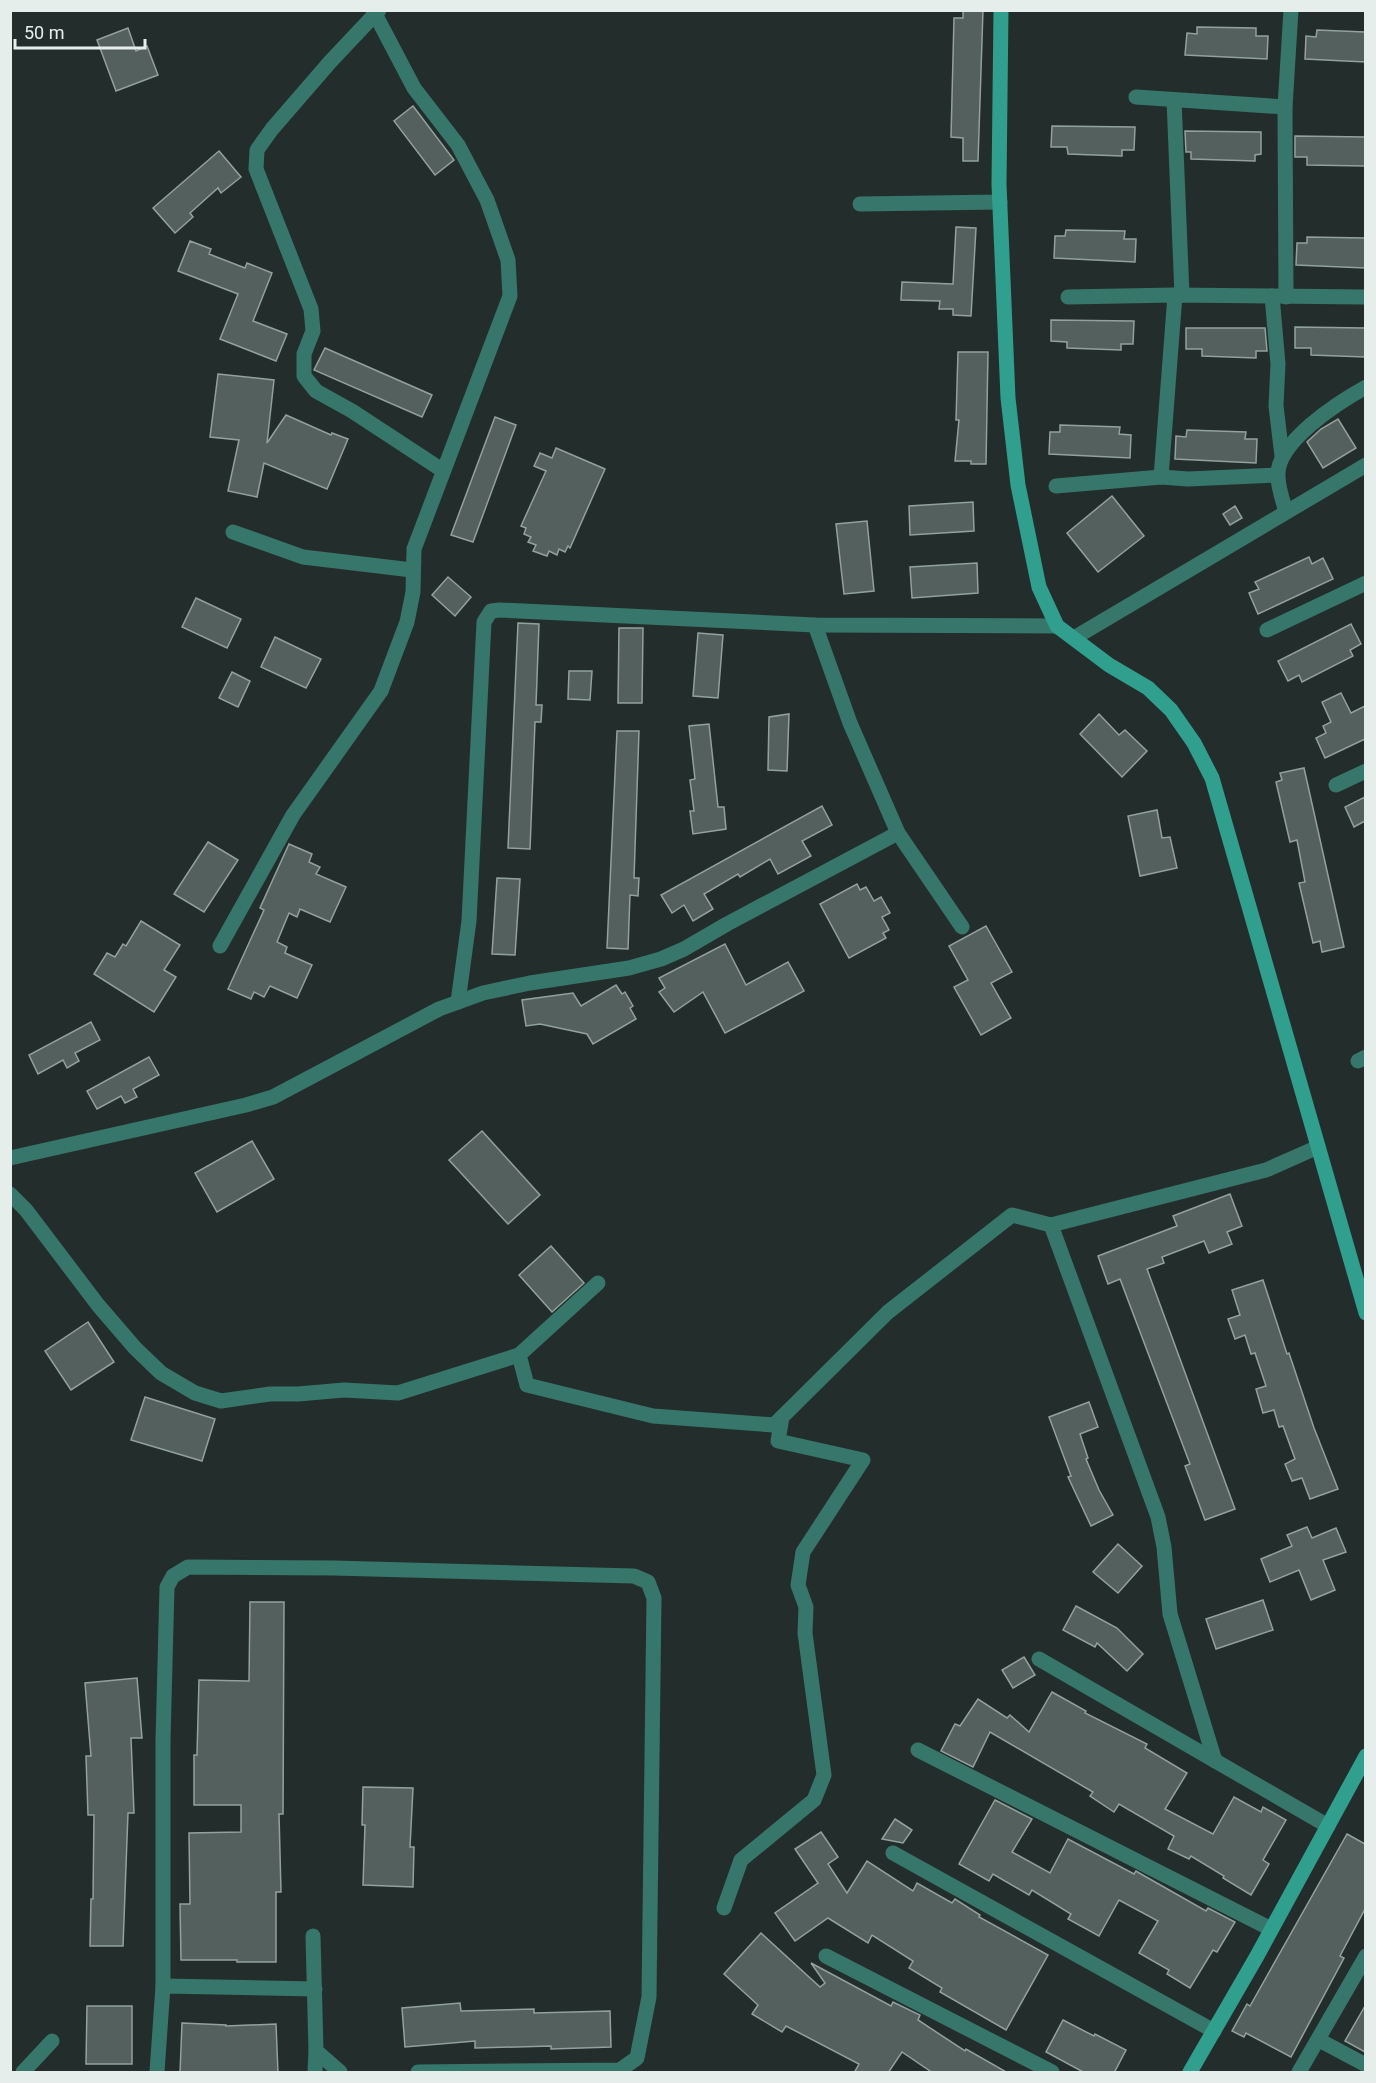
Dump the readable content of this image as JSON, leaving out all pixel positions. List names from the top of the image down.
{
  "scale_bar": "50 m"
}
